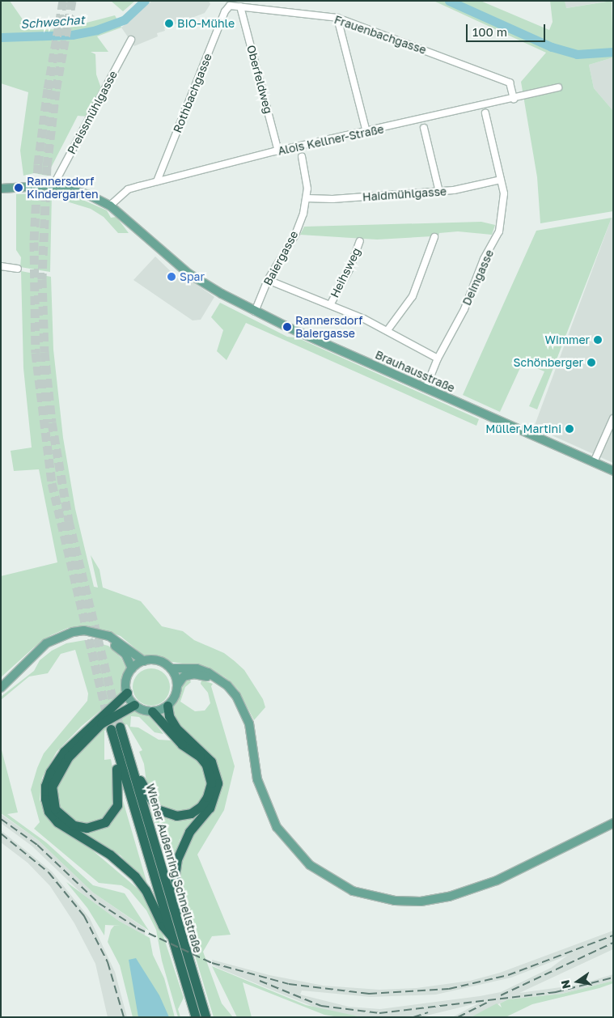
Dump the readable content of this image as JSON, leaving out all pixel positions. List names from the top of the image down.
{
  "streets": {
    "highway": ["Wiener Außenring Schnellstraße"],
    "main road": ["Brauhausstraße"],
    "street": [
      "Frauenbachgasse",
      "Oberfeldweg",
      "Rothbachgasse",
      "Preissmühlgasse",
      "Alois Kellner-Straße",
      "Haidmühlgasse",
      "Baiergasse",
      "Heihsweg",
      "Deimgasse"
    ]
  },
  "crossings": [
    ["Frauenbachgasse", "Oberfeldweg"],
    ["Frauenbachgasse", "Rothbachgasse"],
    ["Frauenbachgasse", "Alois Kellner-Straße"],
    ["Oberfeldweg", "Alois Kellner-Straße"],
    ["Rothbachgasse", "Alois Kellner-Straße"],
    ["Preissmühlgasse", "Brauhausstraße"],
    ["Alois Kellner-Straße", "Brauhausstraße"],
    ["Haidmühlgasse", "Baiergasse"],
    ["Haidmühlgasse", "Deimgasse"],
    ["Baiergasse", "Brauhausstraße"],
    ["Deimgasse", "Brauhausstraße"]
  ],
  "water": ["Schwechat"],
  "places": [
    "BIO-Mühle",
    "Rannersdorf Kindergarten",
    "Spar",
    "Rannersdorf Baiergasse",
    "Wimmer",
    "Schönberger",
    "Müller Martini"
  ],
  "scale_bar": "100 m",
  "north": "left"
}
